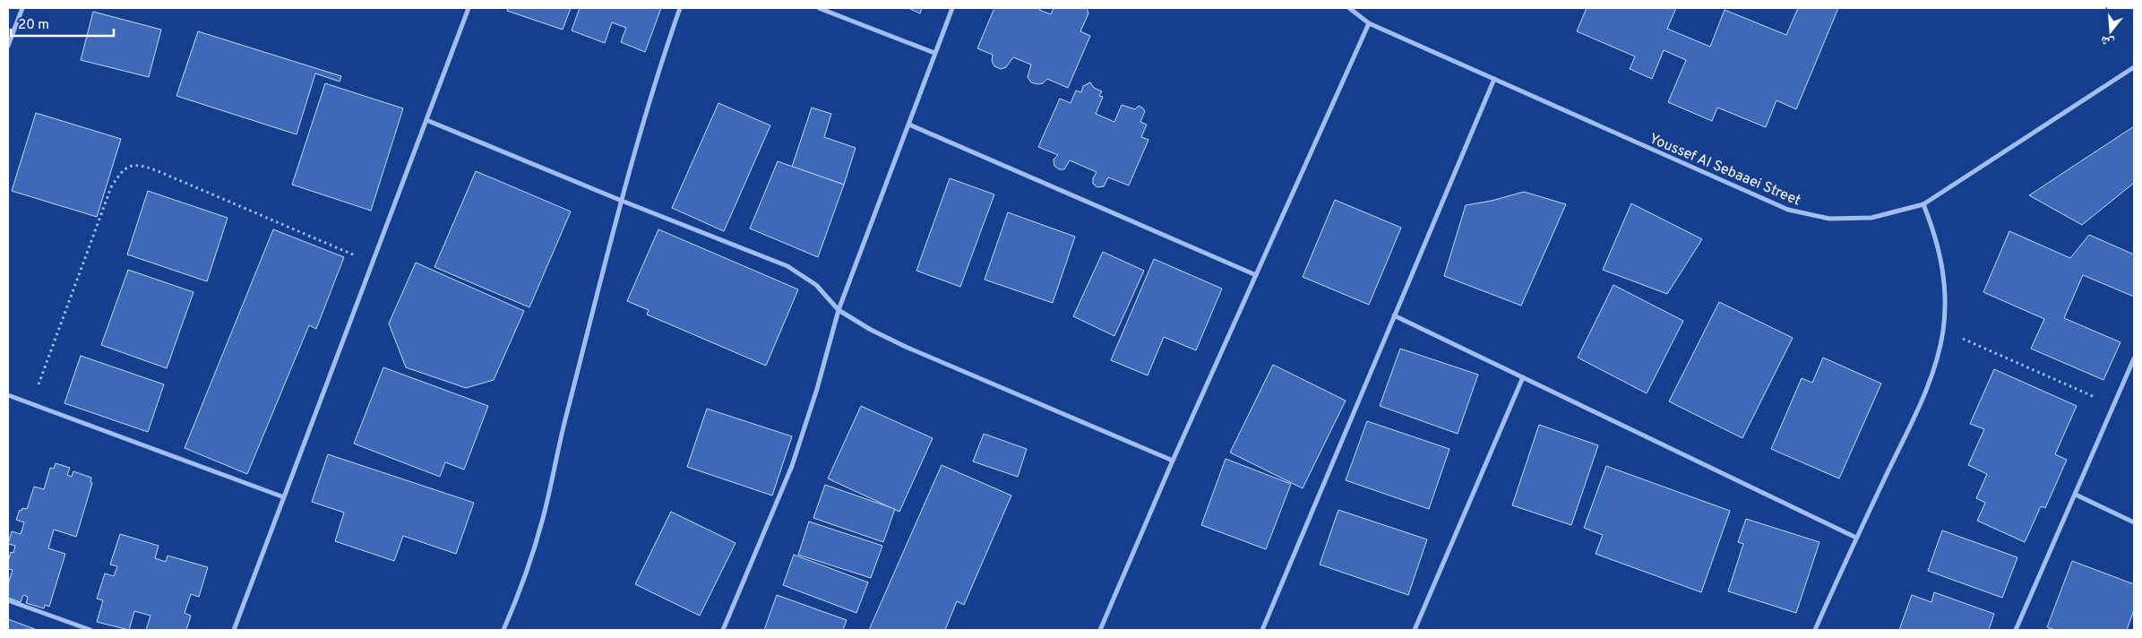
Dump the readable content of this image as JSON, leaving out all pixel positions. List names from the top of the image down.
{
  "streets": {
    "street": ["Youssef Al Sebaaei Street"]
  },
  "scale_bar": "20 m",
  "north": "bottom"
}
